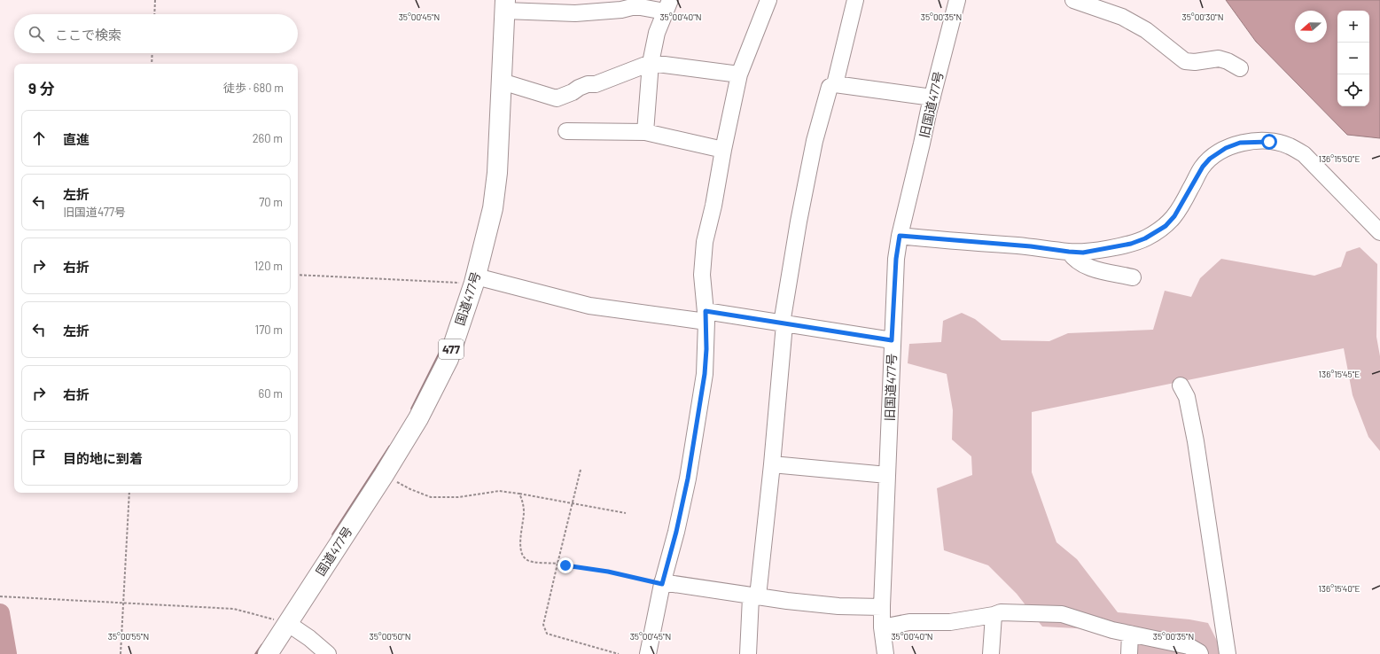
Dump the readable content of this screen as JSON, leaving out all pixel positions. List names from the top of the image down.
{
  "streets": {
    "highway": ["国道477号", "477"],
    "street": ["旧国道477号"]
  },
  "north": "left",
  "page": {
    "map_buttons": ["+", "−"],
    "search": "ここで検索",
    "heading": ["9 分", "徒歩 · 680 m"],
    "list": [
      ["直進", "260 m"],
      ["左折", "旧国道477号", "70 m"],
      ["右折", "120 m"],
      ["左折", "170 m"],
      ["右折", "60 m"],
      "目的地に到着"
    ]
  },
  "coordinates": [
    "35°00'45\"N",
    "35°00'40\"N",
    "35°00'35\"N",
    "35°00'30\"N",
    "136°15'50\"E",
    "136°15'45\"E",
    "136°15'40\"E",
    "35°00'55\"N",
    "35°00'50\"N"
  ]
}
